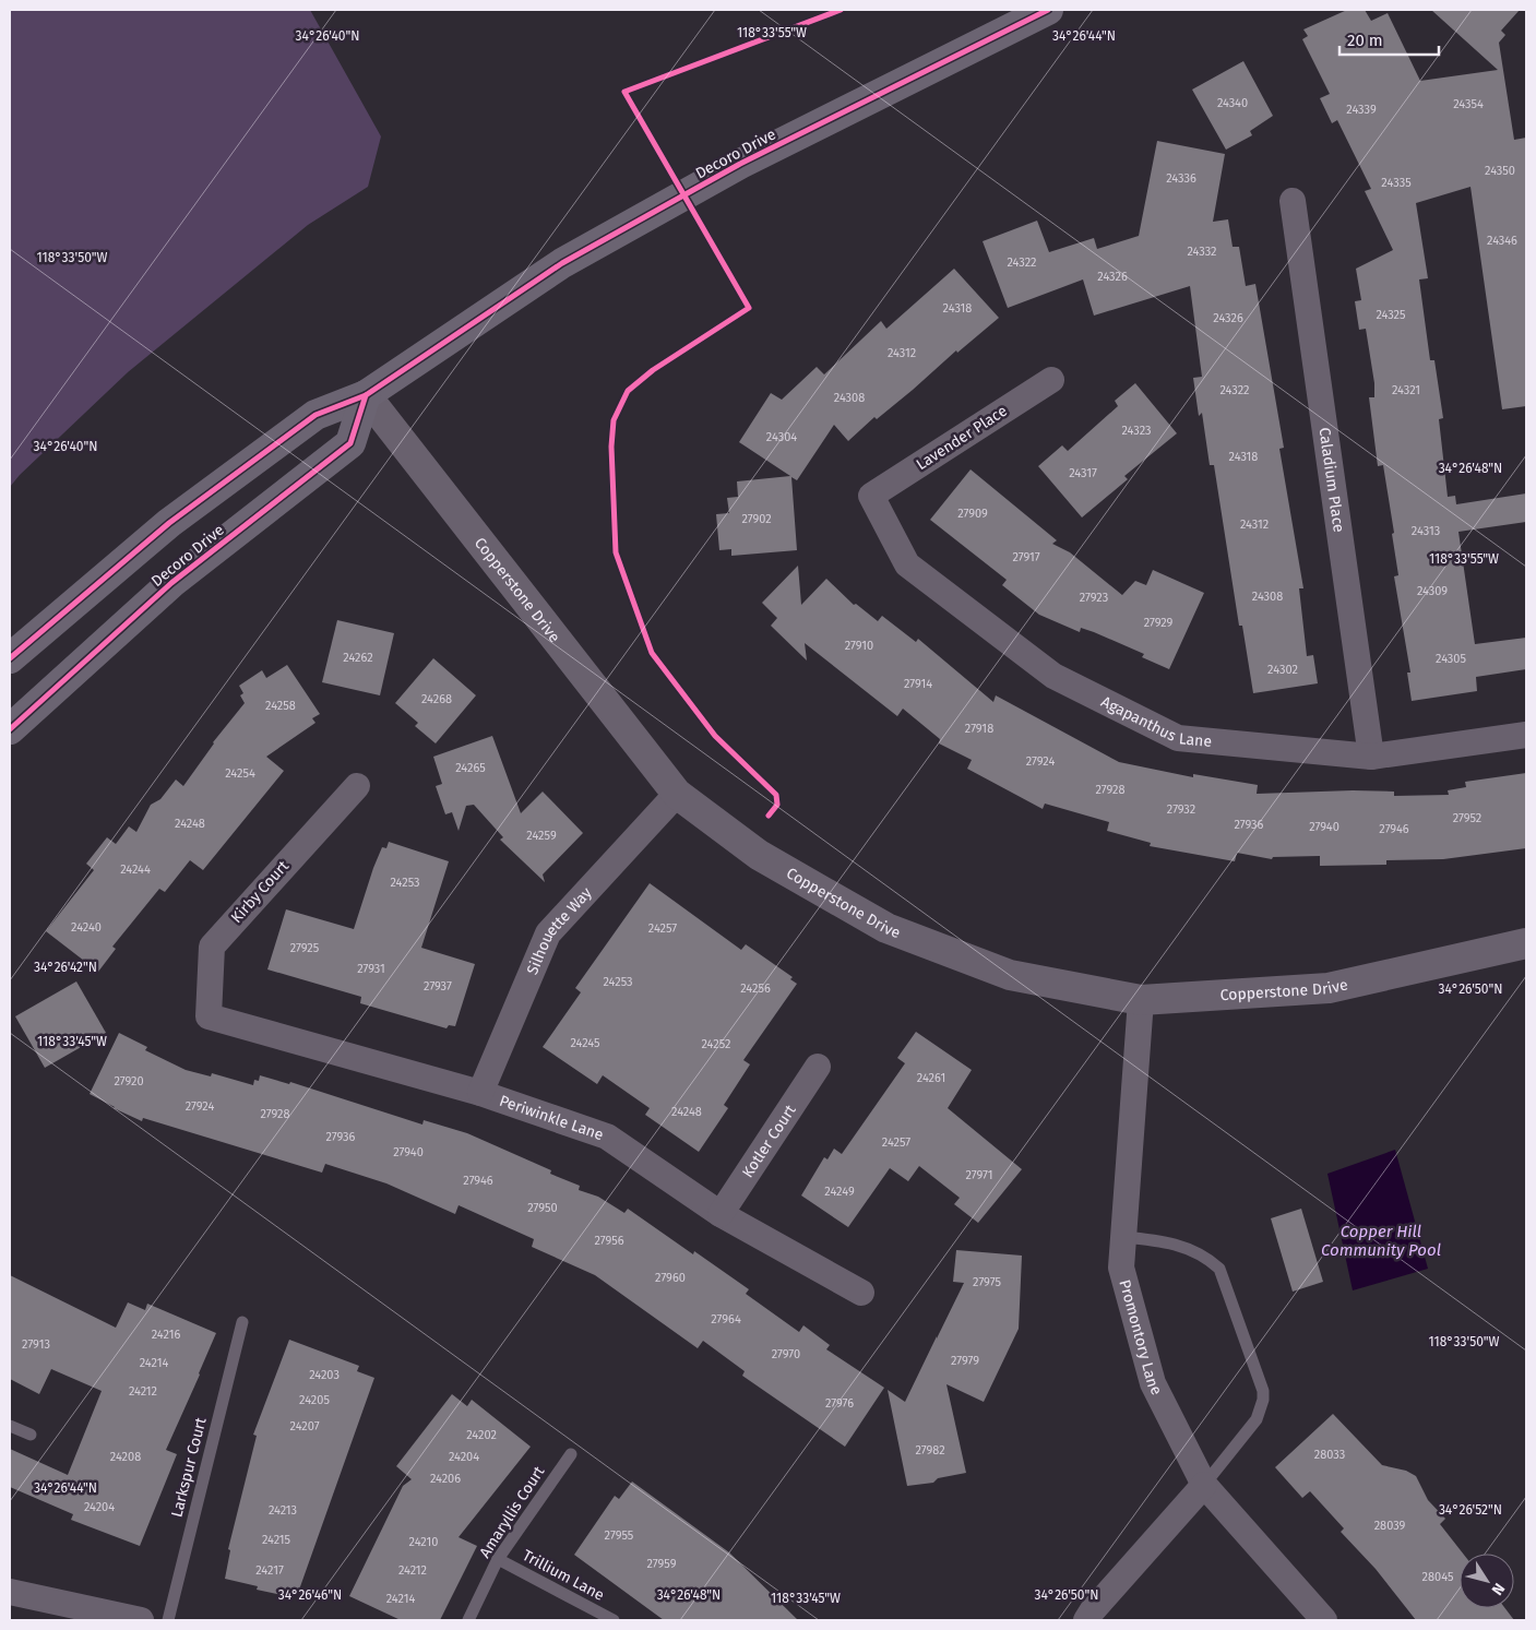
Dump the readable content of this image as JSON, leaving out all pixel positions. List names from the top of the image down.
{
  "streets": {
    "main road": ["Decoro Drive"],
    "street": [
      "Lavender Place",
      "Caladium Place",
      "Copperstone Drive",
      "Agapanthus Lane",
      "Kirby Court",
      "Silhouette Way",
      "Periwinkle Lane",
      "Kotler Court",
      "Promontory Lane"
    ],
    "lane": ["Larkspur Court", "Amaryllis Court", "Trillium Lane"]
  },
  "crossings": [
    ["Decoro Drive", "Copperstone Drive"],
    ["Lavender Place", "Agapanthus Lane"],
    ["Caladium Place", "Agapanthus Lane"],
    ["Copperstone Drive", "Silhouette Way"],
    ["Copperstone Drive", "Promontory Lane"],
    ["Kirby Court", "Periwinkle Lane"],
    ["Silhouette Way", "Periwinkle Lane"],
    ["Periwinkle Lane", "Kotler Court"],
    ["Amaryllis Court", "Trillium Lane"]
  ],
  "water": ["Copper Hill Community Pool"],
  "house_numbers": [
    "24340",
    "24354",
    "24339",
    "24350",
    "24336",
    "24335",
    "24346",
    "24332",
    "24322",
    "24326",
    "24318",
    "24325",
    "24326",
    "24312",
    "24322",
    "24321",
    "24308",
    "24323",
    "24304",
    "24318",
    "24317",
    "27909",
    "27902",
    "24312",
    "24313",
    "27917",
    "24309",
    "24308",
    "27923",
    "27929",
    "27910",
    "24262",
    "24305",
    "24302",
    "27914",
    "24268",
    "24258",
    "27918",
    "27924",
    "24265",
    "24254",
    "27928",
    "27932",
    "27952",
    "24248",
    "27936",
    "27940",
    "27946",
    "24259",
    "24244",
    "24253",
    "24240",
    "24257",
    "27925",
    "27931",
    "24253",
    "27937",
    "24256",
    "24245",
    "24252",
    "24261",
    "27920",
    "27924",
    "24248",
    "27928",
    "27936",
    "24257",
    "27940",
    "27971",
    "27946",
    "24249",
    "27950",
    "27956",
    "27960",
    "27975",
    "27964",
    "24216",
    "27913",
    "27970",
    "27979",
    "24214",
    "24203",
    "24212",
    "24205",
    "27976",
    "24207",
    "24202",
    "27982",
    "28033",
    "24208",
    "24204",
    "24206",
    "24204",
    "24213",
    "28039",
    "27955",
    "24215",
    "24210",
    "27959",
    "24217",
    "24212",
    "28045",
    "24214"
  ],
  "scale_bar": "20 m",
  "north": "bottom right",
  "coordinates": [
    "118°33'55\"W",
    "34°26'40\"N",
    "34°26'44\"N",
    "118°33'50\"W",
    "34°26'48\"N",
    "34°26'42\"N",
    "34°26'50\"N",
    "118°33'45\"W",
    "34°26'52\"N",
    "34°26'46\"N"
  ]
}
